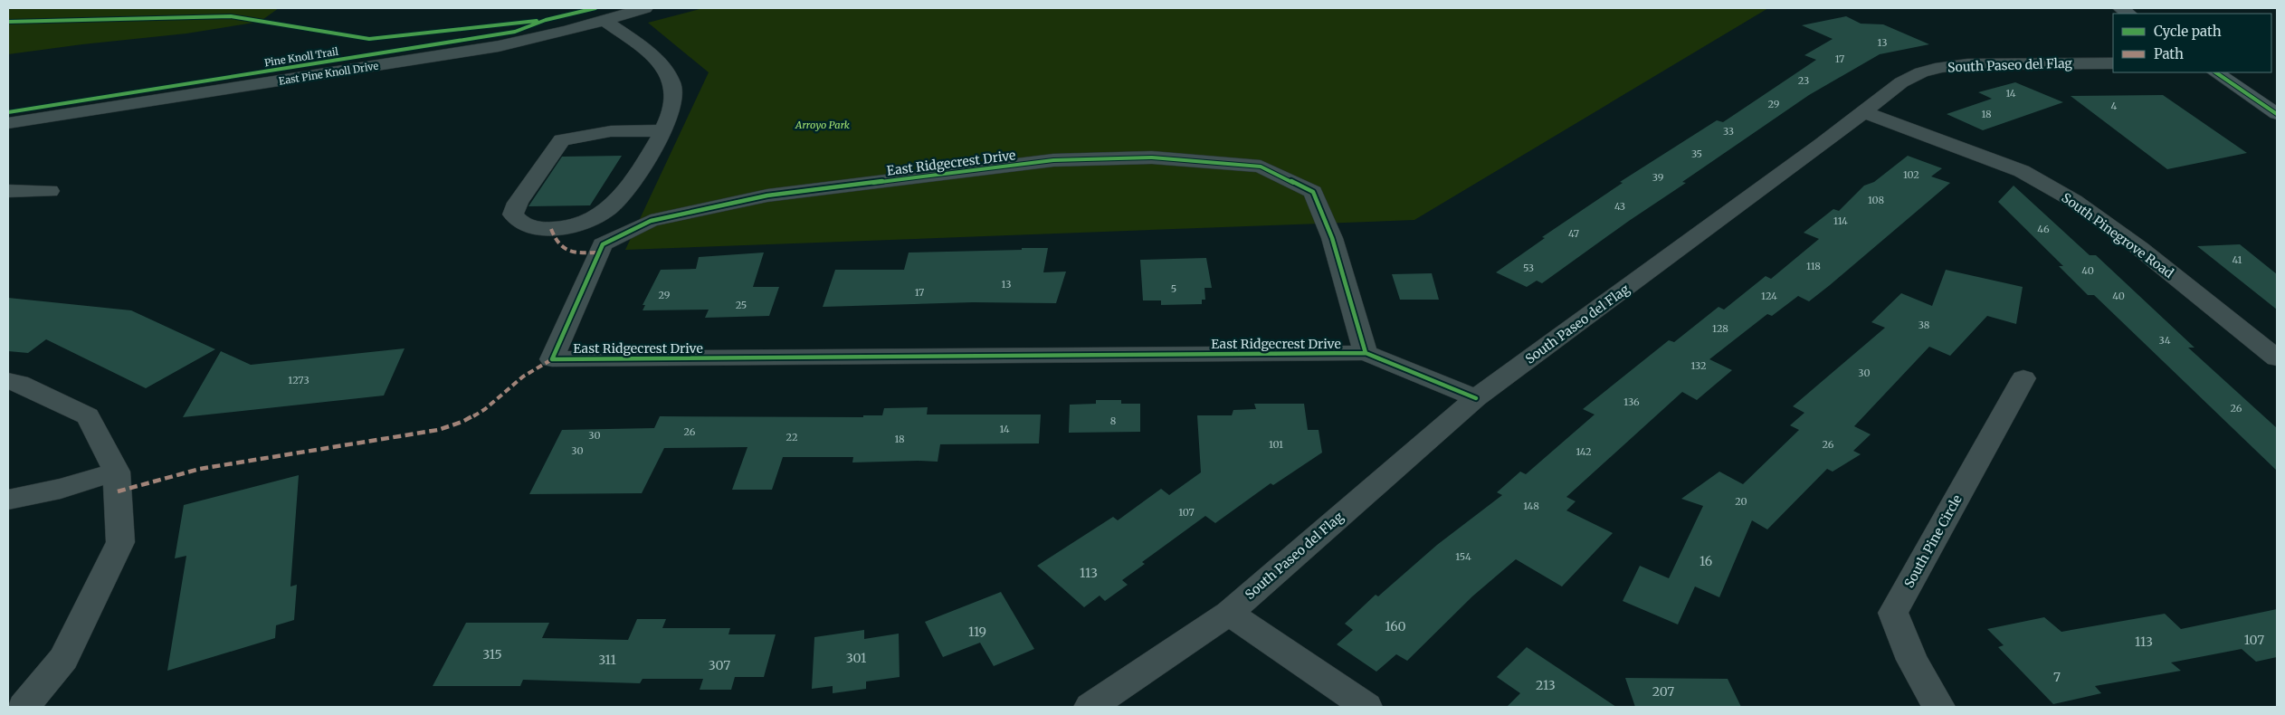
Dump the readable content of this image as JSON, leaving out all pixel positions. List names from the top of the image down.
{
  "streets": {
    "street": [
      "South Paseo del Flag",
      "East Pine Knoll Drive",
      "East Ridgecrest Drive",
      "South Pinegrove Road",
      "South Pine Circle"
    ],
    "cycle path": ["Pine Knoll Trail"]
  },
  "crossings": [
    ["South Paseo del Flag", "East Ridgecrest Drive"],
    ["South Paseo del Flag", "South Pinegrove Road"]
  ],
  "parks": ["Arroyo Park"],
  "house_numbers": [
    "13",
    "17",
    "23",
    "14",
    "29",
    "4",
    "18",
    "33",
    "35",
    "102",
    "39",
    "108",
    "43",
    "114",
    "46",
    "47",
    "41",
    "118",
    "53",
    "40",
    "13",
    "5",
    "17",
    "29",
    "124",
    "40",
    "25",
    "38",
    "128",
    "34",
    "132",
    "30",
    "1273",
    "136",
    "26",
    "8",
    "14",
    "26",
    "30",
    "22",
    "18",
    "101",
    "26",
    "30",
    "142",
    "20",
    "148",
    "107",
    "154",
    "16",
    "113",
    "160",
    "119",
    "107",
    "113",
    "315",
    "301",
    "311",
    "307",
    "7",
    "213",
    "207"
  ],
  "legend": ["Cycle path", "Path"]
}
